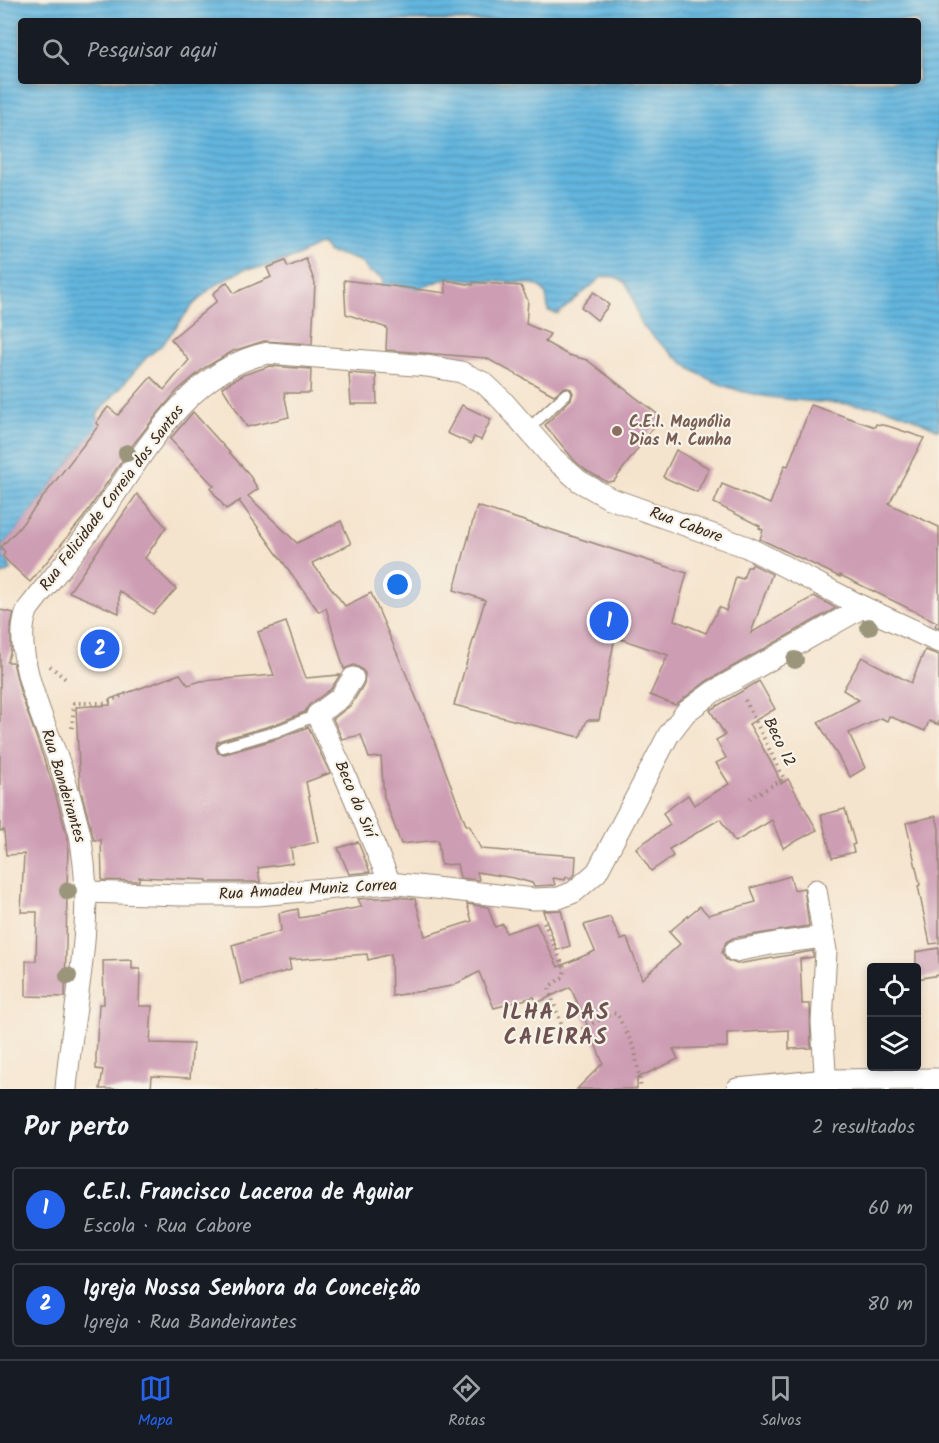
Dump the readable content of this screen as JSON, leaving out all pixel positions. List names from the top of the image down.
{
  "streets": {
    "street": [
      "Rua Felicidade Correia dos Santos",
      "Rua Cabore",
      "Rua Bandeirantes",
      "Beco do Sirí",
      "Rua Amadeu Muniz Correa"
    ],
    "path": ["Beco 12"]
  },
  "crossings": [
    ["Rua Felicidade Correia dos Santos", "Rua Cabore"],
    ["Rua Felicidade Correia dos Santos", "Rua Bandeirantes"],
    ["Rua Cabore", "Rua Amadeu Muniz Correa"],
    ["Beco 12", "Rua Amadeu Muniz Correa"],
    ["Rua Bandeirantes", "Rua Amadeu Muniz Correa"],
    ["Beco do Sirí", "Rua Amadeu Muniz Correa"]
  ],
  "districts": ["ILHA DAS CAIEIRAS"],
  "places": ["C.E.I. Magnólia Dias M. Cunha"],
  "page": {
    "search": "Pesquisar aqui",
    "pins": ["1", "2"],
    "heading": ["Por perto", "2 resultados"],
    "list": [
      {
        "mark": "1",
        "name": "C.E.I. Francisco Laceroa de Aguiar",
        "note": "Escola · Rua Cabore",
        "value": "60 m"
      },
      {
        "mark": "2",
        "name": "Igreja Nossa Senhora da Conceição",
        "note": "Igreja · Rua Bandeirantes",
        "value": "80 m"
      }
    ],
    "nav": ["Mapa", "Rotas", "Salvos"]
  }
}
